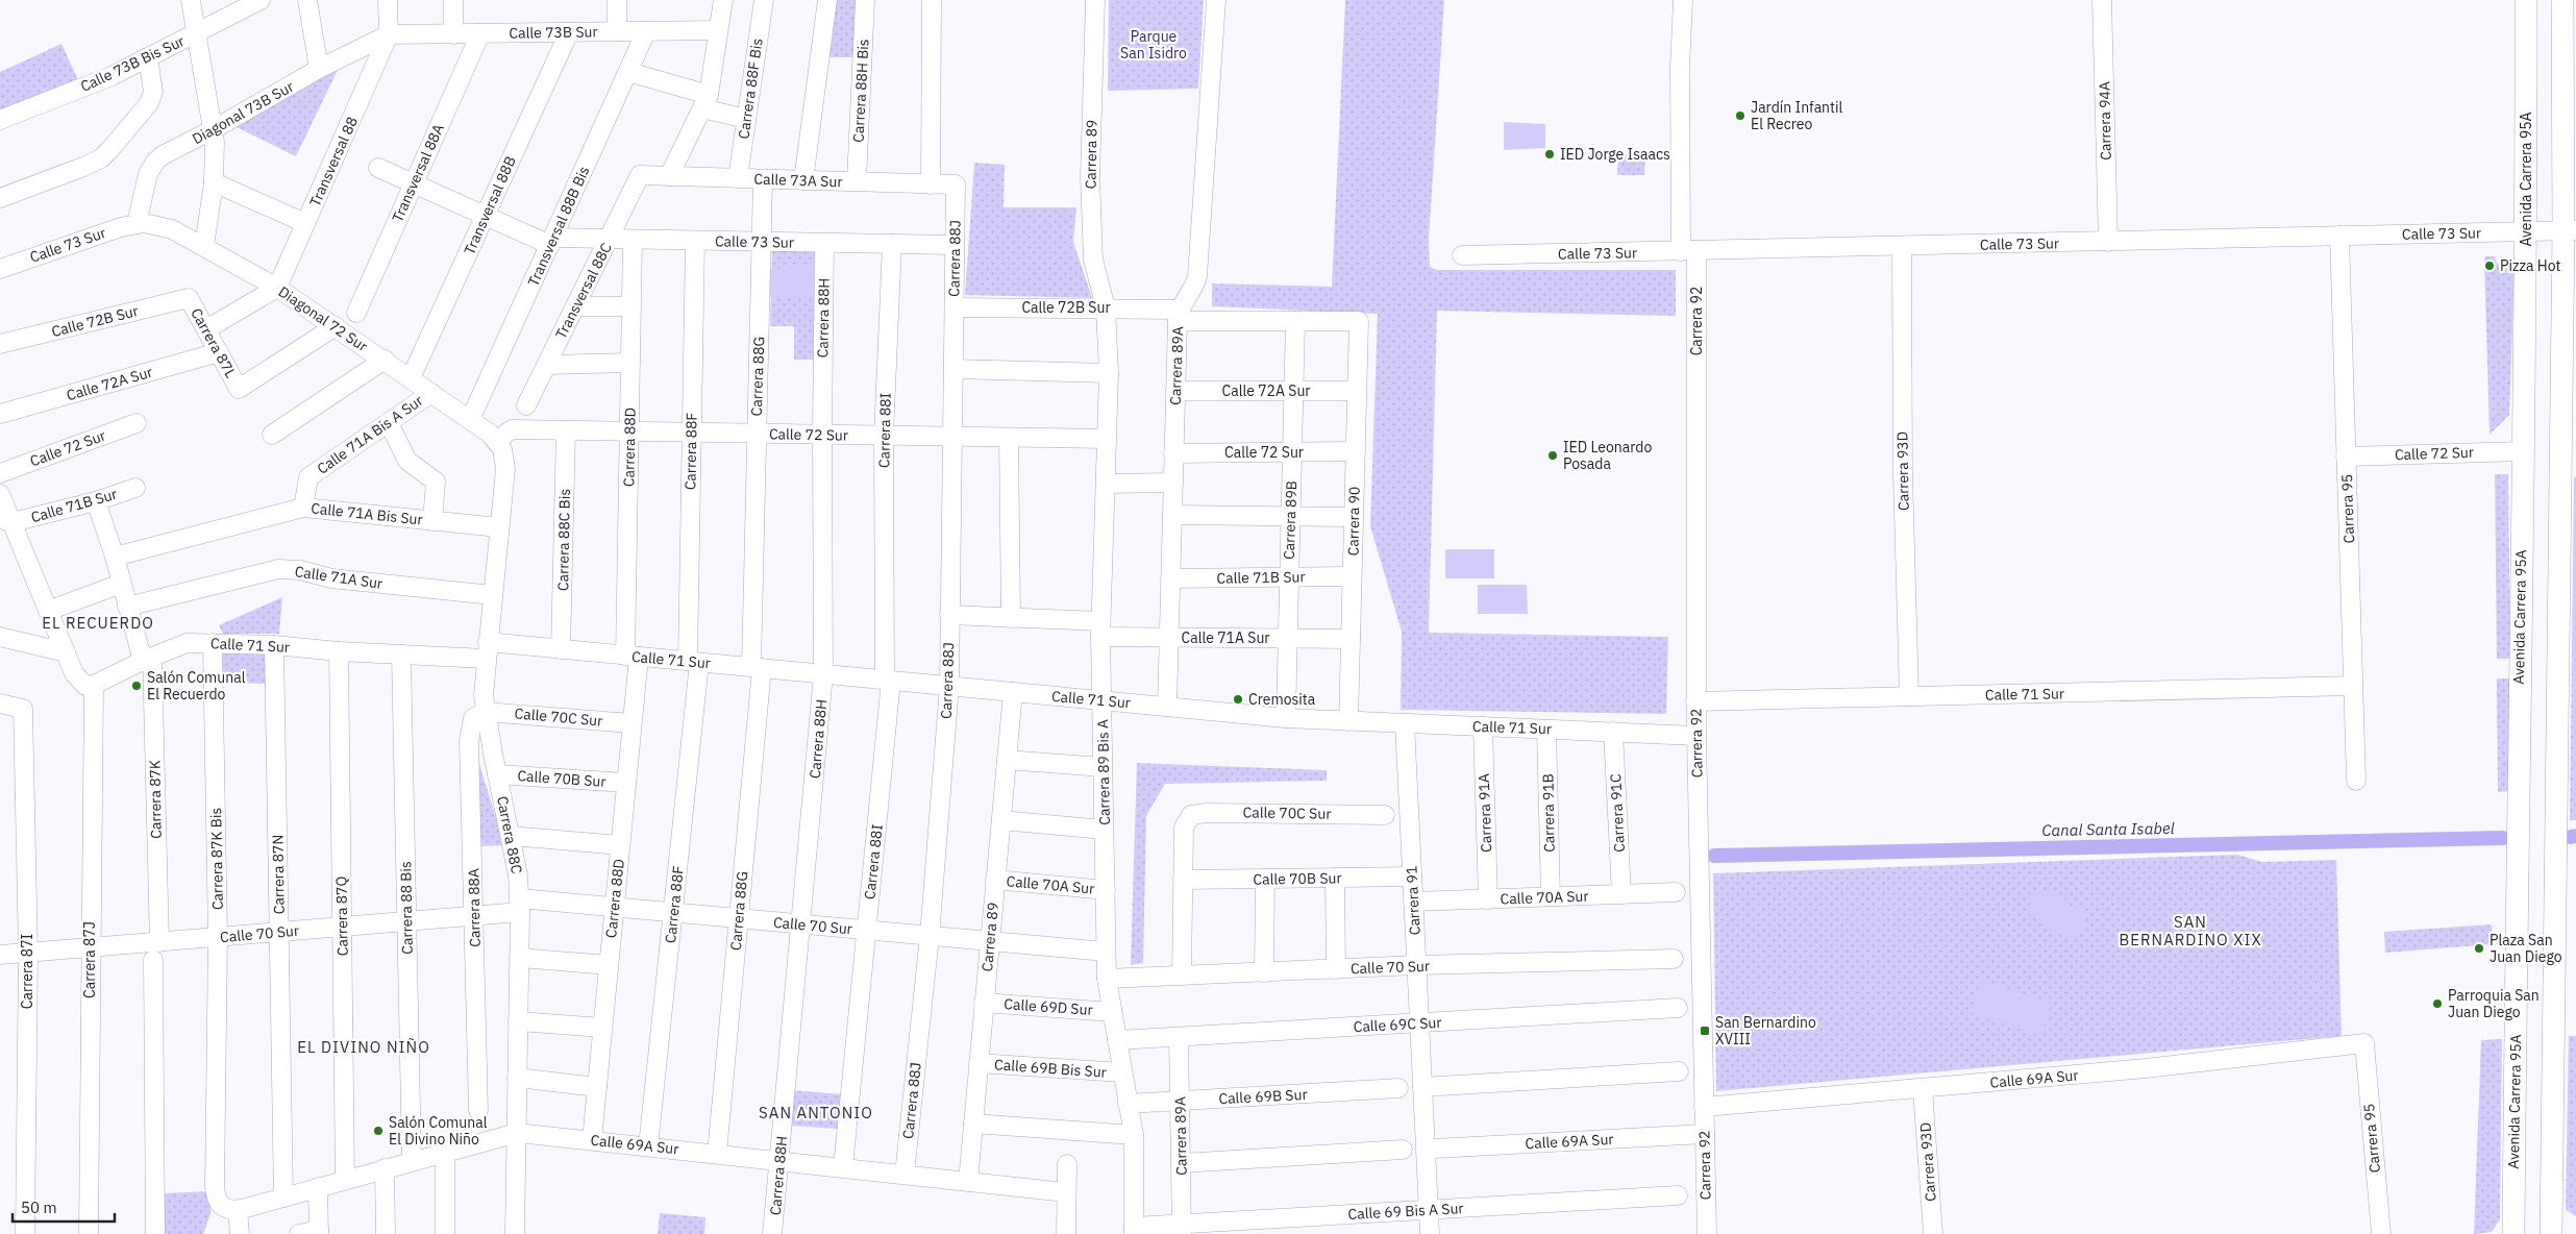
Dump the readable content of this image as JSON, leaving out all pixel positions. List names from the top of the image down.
{
  "streets": {
    "main road": ["Avenida Carrera 95A"],
    "street": [
      "Calle 73B Sur",
      "Calle 73B Bis Sur",
      "Carrera 88F Bis",
      "Carrera 88H Bis",
      "Diagonal 73B Sur",
      "Carrera 94A",
      "Carrera 89",
      "Transversal 88",
      "Transversal 88A",
      "Calle 73A Sur",
      "Transversal 88B",
      "Transversal 88B Bis",
      "Calle 73 Sur",
      "Carrera 88J",
      "Transversal 88C",
      "Calle 72B Sur",
      "Carrera 88H",
      "Diagonal 72 Sur",
      "Carrera 92",
      "Carrera 87L",
      "Carrera 89A",
      "Carrera 88G",
      "Calle 72A Sur",
      "Carrera 88I",
      "Calle 71A Bis A Sur",
      "Calle 72 Sur",
      "Carrera 88D",
      "Carrera 88F",
      "Carrera 93D",
      "Calle 71B Sur",
      "Carrera 95",
      "Calle 71A Bis Sur",
      "Carrera 89B",
      "Carrera 90",
      "Carrera 88C Bis",
      "Calle 71A Sur",
      "Calle 71 Sur",
      "Calle 70C Sur",
      "Carrera 89 Bis A",
      "Calle 70B Sur",
      "Carrera 87K",
      "Carrera 91A",
      "Carrera 91B",
      "Carrera 91C",
      "Carrera 88C",
      "Carrera 87K Bis",
      "Carrera 87N",
      "Calle 70A Sur",
      "Carrera 91",
      "Carrera 88 Bis",
      "Carrera 88A",
      "Carrera 87Q",
      "Calle 70 Sur",
      "Carrera 87J",
      "Carrera 87I",
      "Calle 69D Sur",
      "Calle 69C Sur",
      "Calle 69B Bis Sur",
      "Calle 69A Sur",
      "Calle 69B Sur",
      "Calle 69 Bis A Sur"
    ]
  },
  "crossings": [
    ["Calle 73B Sur", "Diagonal 73B Sur"],
    ["Calle 73B Sur", "Transversal 88"],
    ["Calle 73B Sur", "Transversal 88A"],
    ["Calle 73B Sur", "Transversal 88B"],
    ["Calle 73B Sur", "Transversal 88B Bis"],
    ["Carrera 88F Bis", "Calle 73A Sur"],
    ["Carrera 88H Bis", "Calle 73A Sur"],
    ["Diagonal 73B Sur", "Transversal 88"],
    ["Diagonal 73B Sur", "Calle 73 Sur"],
    ["Diagonal 73B Sur", "Diagonal 72 Sur"],
    ["Carrera 94A", "Calle 73 Sur"],
    ["Carrera 89", "Calle 72B Sur"],
    ["Carrera 89", "Calle 71 Sur"],
    ["Carrera 89", "Carrera 89 Bis A"],
    ["Carrera 89", "Calle 70A Sur"],
    ["Carrera 89", "Calle 70 Sur"],
    ["Carrera 89", "Calle 69D Sur"],
    ["Carrera 89", "Calle 69B Bis Sur"],
    ["Carrera 89", "Calle 69A Sur"],
    ["Transversal 88", "Diagonal 72 Sur"],
    ["Transversal 88A", "Calle 73 Sur"],
    ["Avenida Carrera 95A", "Calle 73 Sur"],
    ["Avenida Carrera 95A", "Calle 72 Sur"],
    ["Calle 73A Sur", "Carrera 88J"],
    ["Calle 73A Sur", "Transversal 88C"],
    ["Calle 73A Sur", "Carrera 88G"],
    ["Transversal 88B", "Calle 73 Sur"],
    ["Transversal 88B", "Diagonal 72 Sur"],
    ["Transversal 88B Bis", "Calle 73 Sur"],
    ["Transversal 88B Bis", "Diagonal 72 Sur"],
    ["Calle 73 Sur", "Carrera 88J"],
    ["Calle 73 Sur", "Transversal 88C"],
    ["Calle 73 Sur", "Carrera 88H"],
    ["Calle 73 Sur", "Diagonal 72 Sur"],
    ["Calle 73 Sur", "Carrera 92"],
    ["Calle 73 Sur", "Carrera 88G"],
    ["Calle 73 Sur", "Carrera 88I"],
    ["Calle 73 Sur", "Carrera 88D"],
    ["Calle 73 Sur", "Carrera 88F"],
    ["Calle 73 Sur", "Carrera 93D"],
    ["Calle 73 Sur", "Carrera 95"],
    ["Carrera 88J", "Calle 72B Sur"],
    ["Carrera 88J", "Calle 72 Sur"],
    ["Carrera 88J", "Calle 71A Sur"],
    ["Carrera 88J", "Calle 71 Sur"],
    ["Carrera 88J", "Calle 70 Sur"],
    ["Carrera 88J", "Calle 69A Sur"],
    ["Calle 72B Sur", "Carrera 87L"],
    ["Calle 72B Sur", "Carrera 89A"],
    ["Calle 72B Sur", "Carrera 89B"],
    ["Calle 72B Sur", "Carrera 90"],
    ["Calle 72B Sur", "Carrera 89 Bis A"],
    ["Carrera 88H", "Calle 72 Sur"],
    ["Carrera 88H", "Calle 71 Sur"],
    ["Carrera 88H", "Calle 70 Sur"],
    ["Carrera 88H", "Calle 69A Sur"],
    ["Diagonal 72 Sur", "Carrera 87L"],
    ["Diagonal 72 Sur", "Calle 71A Bis A Sur"],
    ["Diagonal 72 Sur", "Calle 72 Sur"],
    ["Diagonal 72 Sur", "Carrera 88C"],
    ["Carrera 92", "Calle 71 Sur"],
    ["Carrera 92", "Calle 69A Sur"],
    ["Carrera 87L", "Calle 72A Sur"],
    ["Carrera 89A", "Calle 72A Sur"],
    ["Carrera 89A", "Calle 72 Sur"],
    ["Carrera 89A", "Calle 71B Sur"],
    ["Carrera 89A", "Calle 71A Sur"],
    ["Carrera 89A", "Calle 71 Sur"],
    ["Carrera 89A", "Calle 69C Sur"],
    ["Carrera 89A", "Calle 69B Sur"],
    ["Carrera 89A", "Calle 69 Bis A Sur"],
    ["Carrera 88G", "Calle 72 Sur"],
    ["Carrera 88G", "Calle 71 Sur"],
    ["Carrera 88G", "Calle 70 Sur"],
    ["Carrera 88G", "Calle 69A Sur"],
    ["Calle 72A Sur", "Carrera 89B"],
    ["Calle 72A Sur", "Carrera 90"],
    ["Carrera 88I", "Calle 72 Sur"],
    ["Carrera 88I", "Calle 71 Sur"],
    ["Carrera 88I", "Calle 70 Sur"],
    ["Carrera 88I", "Calle 69A Sur"],
    ["Calle 71A Bis A Sur", "Calle 71A Bis Sur"],
    ["Calle 72 Sur", "Carrera 88D"],
    ["Calle 72 Sur", "Carrera 88F"],
    ["Calle 72 Sur", "Carrera 95"],
    ["Calle 72 Sur", "Carrera 89B"],
    ["Calle 72 Sur", "Carrera 90"],
    ["Calle 72 Sur", "Carrera 88C Bis"],
    ["Calle 72 Sur", "Carrera 89 Bis A"],
    ["Calle 72 Sur", "Carrera 88C"],
    ["Carrera 88D", "Calle 71 Sur"],
    ["Carrera 88D", "Calle 70C Sur"],
    ["Carrera 88D", "Calle 70B Sur"],
    ["Carrera 88D", "Calle 70 Sur"],
    ["Carrera 88D", "Calle 69A Sur"],
    ["Carrera 88F", "Calle 71 Sur"],
    ["Carrera 88F", "Calle 70 Sur"],
    ["Carrera 88F", "Calle 69A Sur"],
    ["Carrera 93D", "Calle 71 Sur"],
    ["Carrera 93D", "Calle 69A Sur"],
    ["Calle 71B Sur", "Carrera 89B"],
    ["Calle 71B Sur", "Carrera 90"],
    ["Calle 71B Sur", "Carrera 87K"],
    ["Carrera 95", "Calle 71 Sur"],
    ["Carrera 95", "Calle 69A Sur"],
    ["Calle 71A Bis Sur", "Carrera 87K"],
    ["Calle 71A Bis Sur", "Carrera 88C"],
    ["Carrera 89B", "Calle 71A Sur"],
    ["Carrera 89B", "Calle 71 Sur"],
    ["Carrera 90", "Calle 71A Sur"],
    ["Carrera 90", "Calle 71 Sur"],
    ["Carrera 88C Bis", "Calle 71 Sur"],
    ["Calle 71A Sur", "Carrera 89 Bis A"],
    ["Calle 71A Sur", "Carrera 87K"],
    ["Calle 71A Sur", "Carrera 88C"],
    ["Calle 71 Sur", "Carrera 89 Bis A"],
    ["Calle 71 Sur", "Carrera 87K"],
    ["Calle 71 Sur", "Carrera 91A"],
    ["Calle 71 Sur", "Carrera 91B"],
    ["Calle 71 Sur", "Carrera 91C"],
    ["Calle 71 Sur", "Carrera 88C"],
    ["Calle 71 Sur", "Carrera 87K Bis"],
    ["Calle 71 Sur", "Carrera 87N"],
    ["Calle 71 Sur", "Carrera 91"],
    ["Calle 71 Sur", "Carrera 88 Bis"],
    ["Calle 71 Sur", "Carrera 87Q"],
    ["Calle 71 Sur", "Carrera 87J"],
    ["Calle 70C Sur", "Calle 70B Sur"],
    ["Calle 70C Sur", "Carrera 88C"],
    ["Calle 70C Sur", "Carrera 88A"],
    ["Carrera 89 Bis A", "Calle 70A Sur"],
    ["Carrera 89 Bis A", "Calle 70 Sur"],
    ["Carrera 89 Bis A", "Calle 69D Sur"],
    ["Carrera 89 Bis A", "Calle 69C Sur"],
    ["Carrera 89 Bis A", "Calle 69B Bis Sur"],
    ["Carrera 89 Bis A", "Calle 69B Sur"],
    ["Carrera 89 Bis A", "Calle 69 Bis A Sur"],
    ["Calle 70B Sur", "Carrera 88C"],
    ["Calle 70B Sur", "Carrera 91"],
    ["Carrera 87K", "Calle 70 Sur"],
    ["Carrera 91A", "Calle 70A Sur"],
    ["Carrera 91B", "Calle 70A Sur"],
    ["Carrera 91C", "Calle 70A Sur"],
    ["Carrera 88C", "Carrera 88A"],
    ["Carrera 88C", "Calle 70 Sur"],
    ["Carrera 88C", "Calle 69A Sur"],
    ["Carrera 87K Bis", "Calle 70 Sur"],
    ["Carrera 87K Bis", "Calle 69A Sur"],
    ["Carrera 87N", "Calle 70 Sur"],
    ["Carrera 87N", "Calle 69A Sur"],
    ["Calle 70A Sur", "Carrera 91"],
    ["Carrera 91", "Calle 70 Sur"],
    ["Carrera 91", "Calle 69C Sur"],
    ["Carrera 91", "Calle 69 Bis A Sur"],
    ["Carrera 88 Bis", "Calle 70 Sur"],
    ["Carrera 88 Bis", "Calle 69A Sur"],
    ["Carrera 88A", "Calle 70 Sur"],
    ["Carrera 87Q", "Calle 70 Sur"],
    ["Carrera 87Q", "Calle 69A Sur"],
    ["Calle 70 Sur", "Carrera 87J"],
    ["Calle 70 Sur", "Carrera 87I"]
  ],
  "districts": [
    "EL RECUERDO",
    "SAN BERNARDINO XIX",
    "EL DIVINO NIÑO",
    "SAN ANTONIO"
  ],
  "water": ["Canal Santa Isabel"],
  "parks": ["Parque San Isidro"],
  "places": {
    "other": [
      "Jardín Infantil El Recreo",
      "IED Jorge Isaacs",
      "Pizza Hot",
      "IED Leonardo Posada",
      "Salón Comunal El Recuerdo",
      "Cremosita",
      "Plaza San Juan Diego",
      "Parroquia San Juan Diego",
      "Salón Comunal El Divino Niño"
    ],
    "transit": ["San Bernardino XVIII"]
  },
  "scale_bar": "50 m"
}
